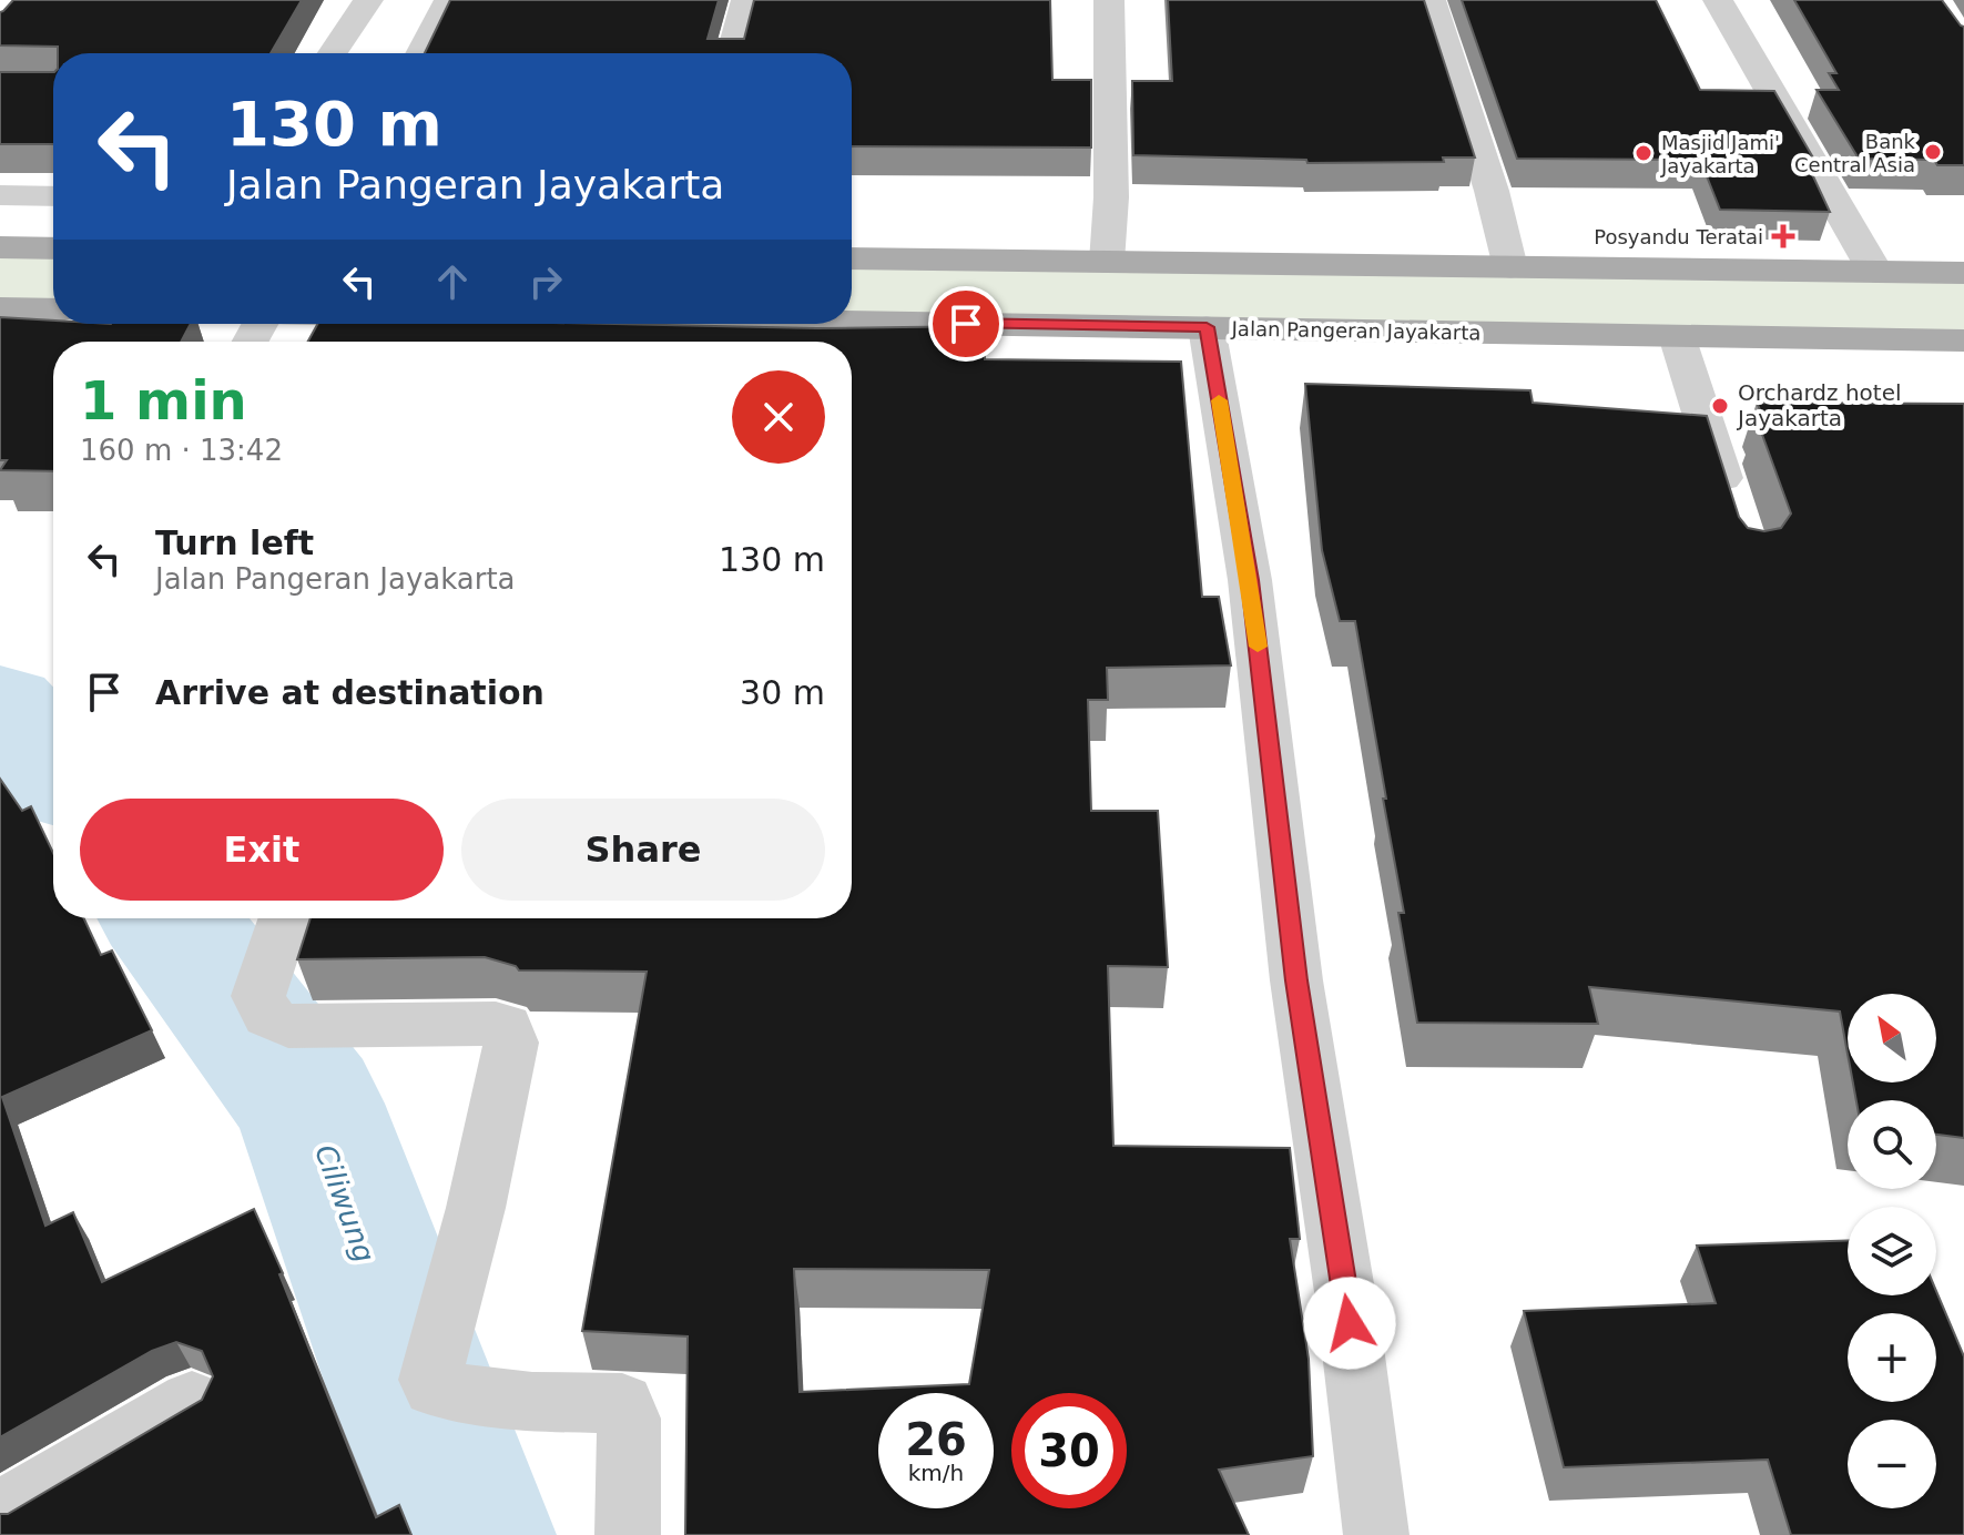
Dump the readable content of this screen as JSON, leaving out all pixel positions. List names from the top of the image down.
{
  "streets": {
    "main road": ["Jalan Pangeran Jayakarta"]
  },
  "water": ["Ciliwung"],
  "places": {
    "other": ["Bank Central Asia", "Masjid Jami' Jayakarta", "Orchardz hotel Jayakarta"],
    "health": ["Posyandu Teratai"]
  },
  "north": "top left",
  "page": {
    "turn": ["130 m", "Jalan Pangeran Jayakarta"],
    "heading": ["1 min", "160 m · 13:42"],
    "list": [
      {
        "name": "Turn left",
        "note": "Jalan Pangeran Jayakarta",
        "value": "130 m"
      },
      {
        "name": "Arrive at destination",
        "value": "30 m"
      }
    ],
    "buttons": ["Exit", "Share"],
    "map_buttons": ["+", "−"],
    "speed": "26 km/h",
    "limit": "30"
  }
}
